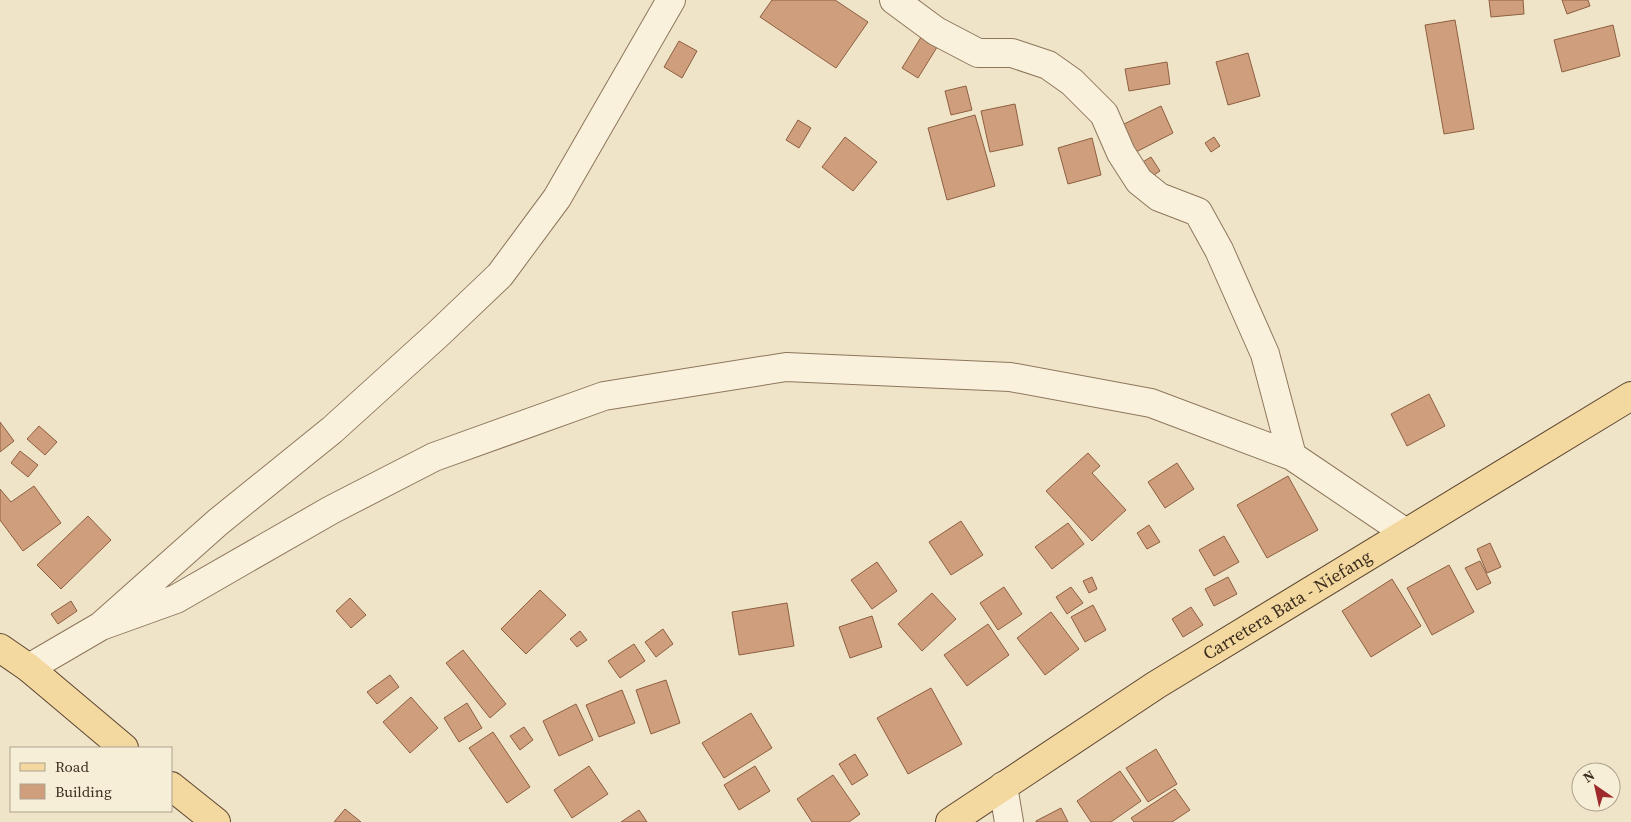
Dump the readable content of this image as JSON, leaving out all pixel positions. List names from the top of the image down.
{
  "streets": {
    "main road": ["Carretera Bata - Niefang"]
  },
  "legend": ["Road", "Building"],
  "north": "top left"
}
